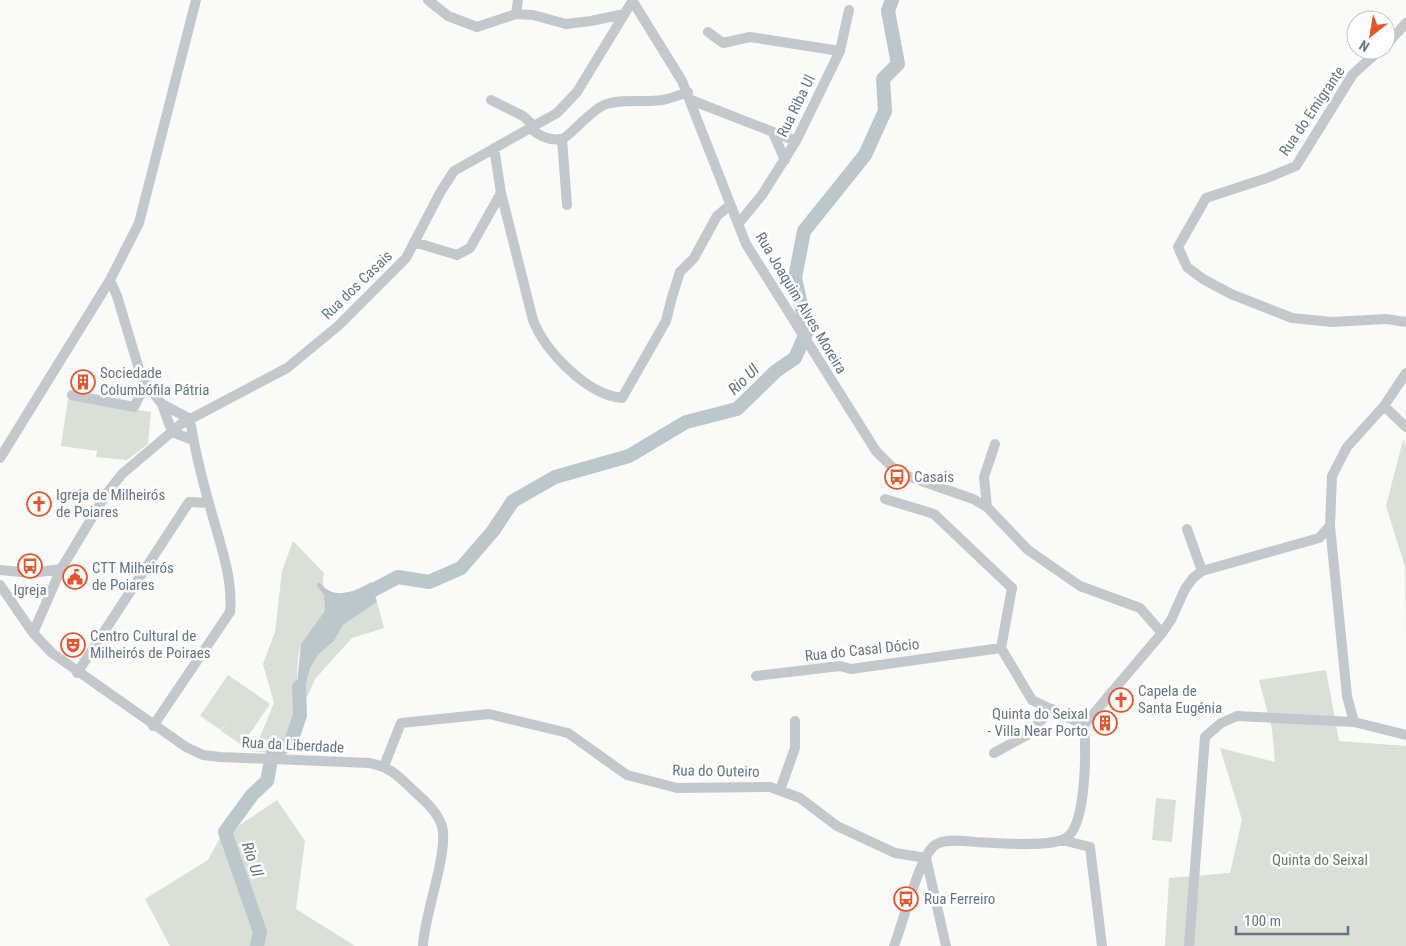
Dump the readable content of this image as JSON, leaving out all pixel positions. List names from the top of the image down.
{
  "streets": {
    "street": [
      "Rua Riba Ul",
      "Rua do Emigrante",
      "Rua dos Casais",
      "Rua Joaquim Alves Moreira",
      "Rua do Casal Dócio",
      "Rua da Liberdade",
      "Rua do Outeiro"
    ]
  },
  "crossings": [
    ["Rua Riba Ul", "Rua Joaquim Alves Moreira"],
    ["Rua dos Casais", "Rua Joaquim Alves Moreira"],
    ["Rua dos Casais", "Rua da Liberdade"],
    ["Rua da Liberdade", "Rua do Outeiro"]
  ],
  "water": ["Rio Ul"],
  "parks": ["Quinta do Seixal"],
  "places": {
    "building": ["Sociedade Columbófila Pátria", "Quinta do Seixal - Villa Near Porto"],
    "bus stop": ["Casais", "Igreja", "Rua Ferreiro"],
    "church": ["Igreja de Milheirós de Poiares", "Capela de Santa Eugénia"],
    "public building": ["CTT Milheirós de Poiares"],
    "theatre": ["Centro Cultural de Milheirós de Poiraes"]
  },
  "scale_bar": "100 m",
  "north": "bottom left"
}
